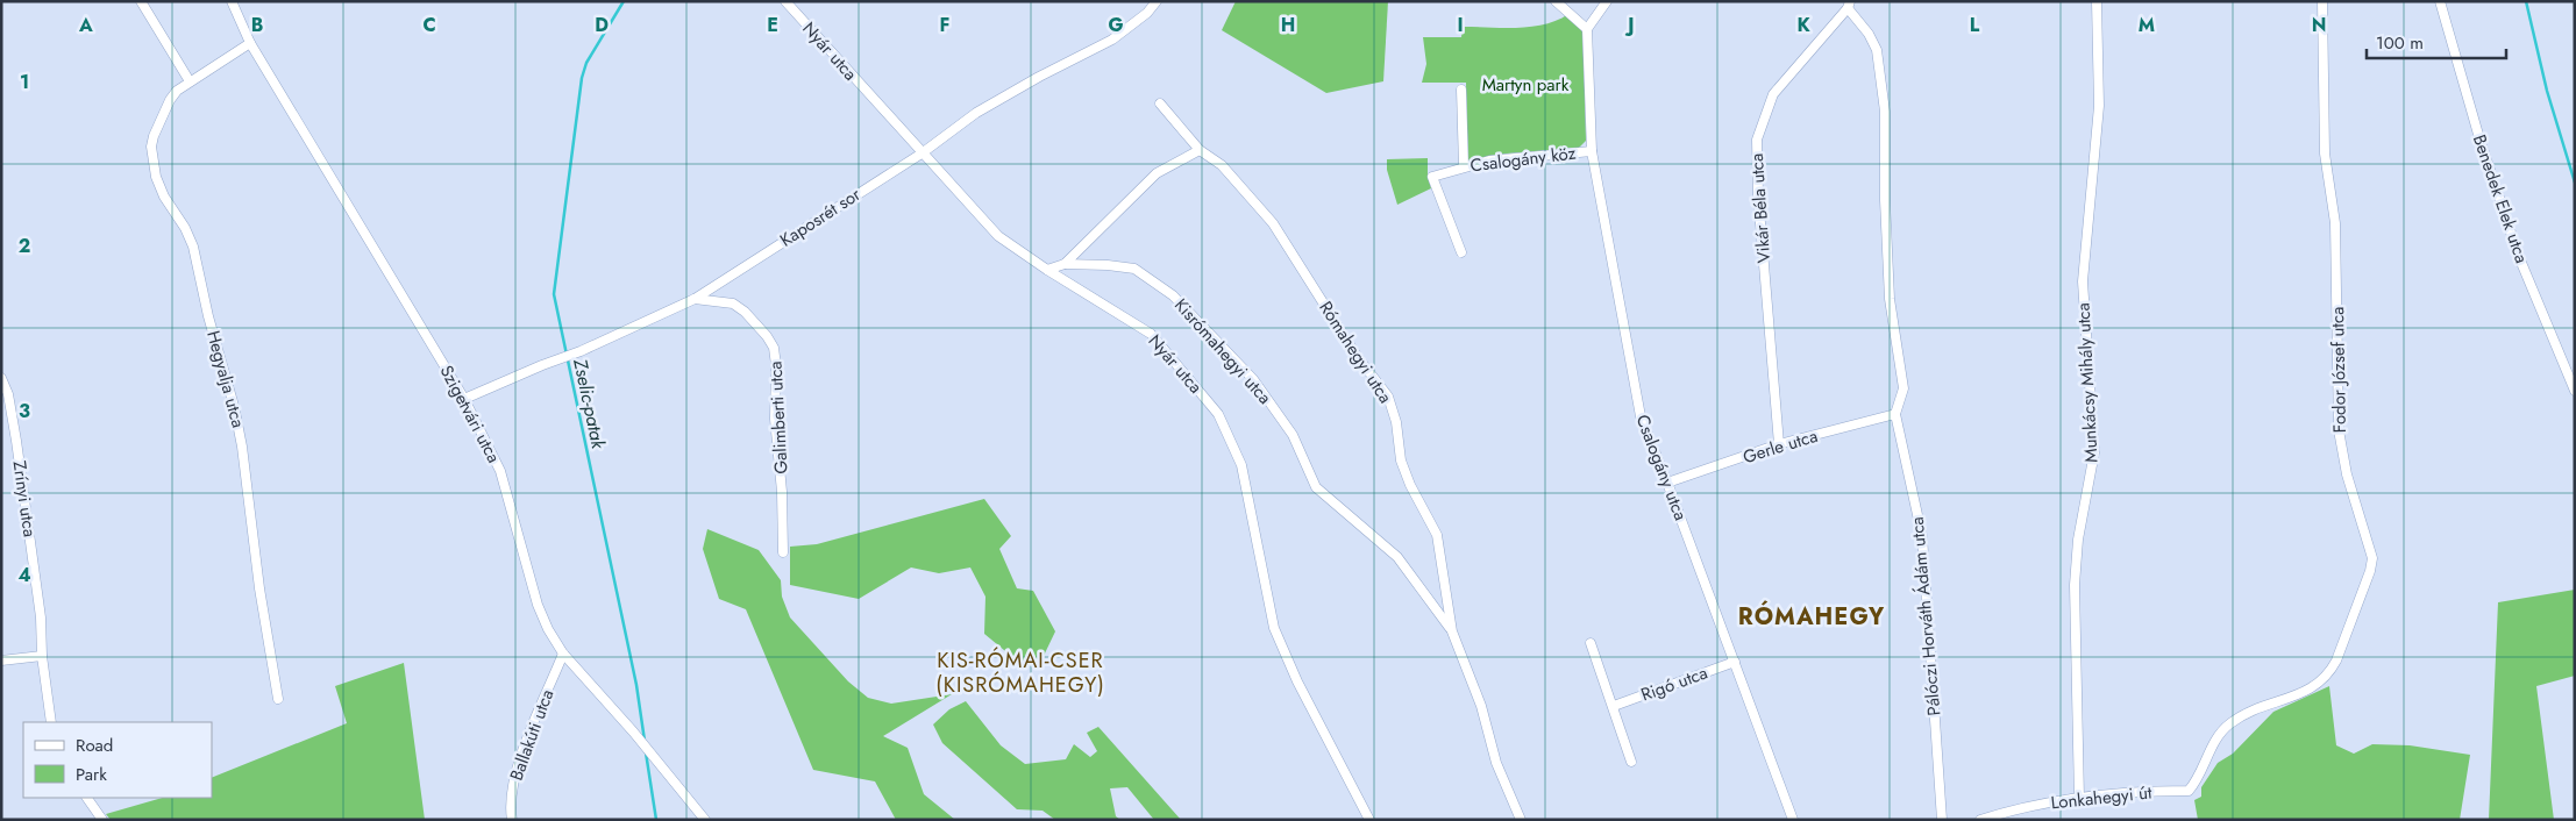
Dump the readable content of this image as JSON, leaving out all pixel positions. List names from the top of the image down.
{
  "streets": {
    "street": [
      "Nyár utca",
      "Csalogány köz",
      "Benedek Elek utca",
      "Vikár Béla utca",
      "Kaposrét sor",
      "Kisrómahegyi utca",
      "Rómahegyi utca",
      "Fodor József utca",
      "Hegyalja utca",
      "Munkácsy Mihály utca",
      "Szigetvári utca",
      "Galimberti utca",
      "Gerle utca",
      "Csalogány utca",
      "Zrínyi utca",
      "Pálóczi Horváth Ádám utca",
      "Rigó utca",
      "Ballakúti utca",
      "Lonkahegyi út"
    ]
  },
  "crossings": [
    ["Nyár utca", "Kaposrét sor"],
    ["Csalogány köz", "Csalogány utca"],
    ["Vikár Béla utca", "Gerle utca"],
    ["Vikár Béla utca", "Pálóczi Horváth Ádám utca"],
    ["Kaposrét sor", "Szigetvári utca"],
    ["Kaposrét sor", "Galimberti utca"],
    ["Kisrómahegyi utca", "Rómahegyi utca"],
    ["Fodor József utca", "Lonkahegyi út"],
    ["Hegyalja utca", "Szigetvári utca"],
    ["Munkácsy Mihály utca", "Lonkahegyi út"],
    ["Szigetvári utca", "Ballakúti utca"],
    ["Gerle utca", "Csalogány utca"],
    ["Gerle utca", "Pálóczi Horváth Ádám utca"],
    ["Csalogány utca", "Rigó utca"]
  ],
  "districts": ["RÓMAHEGY", "KIS-RÓMAI-CSER (KISRÓMAHEGY)"],
  "water": ["Zselic-patak"],
  "parks": ["Martyn park"],
  "legend": ["Road", "Park"],
  "scale_bar": "100 m",
  "grid": {
    "columns": [
      "A",
      "B",
      "C",
      "D",
      "E",
      "F",
      "G",
      "H",
      "I",
      "J",
      "K",
      "L",
      "M",
      "N"
    ],
    "rows": [
      "1",
      "2",
      "3",
      "4"
    ]
  }
}
